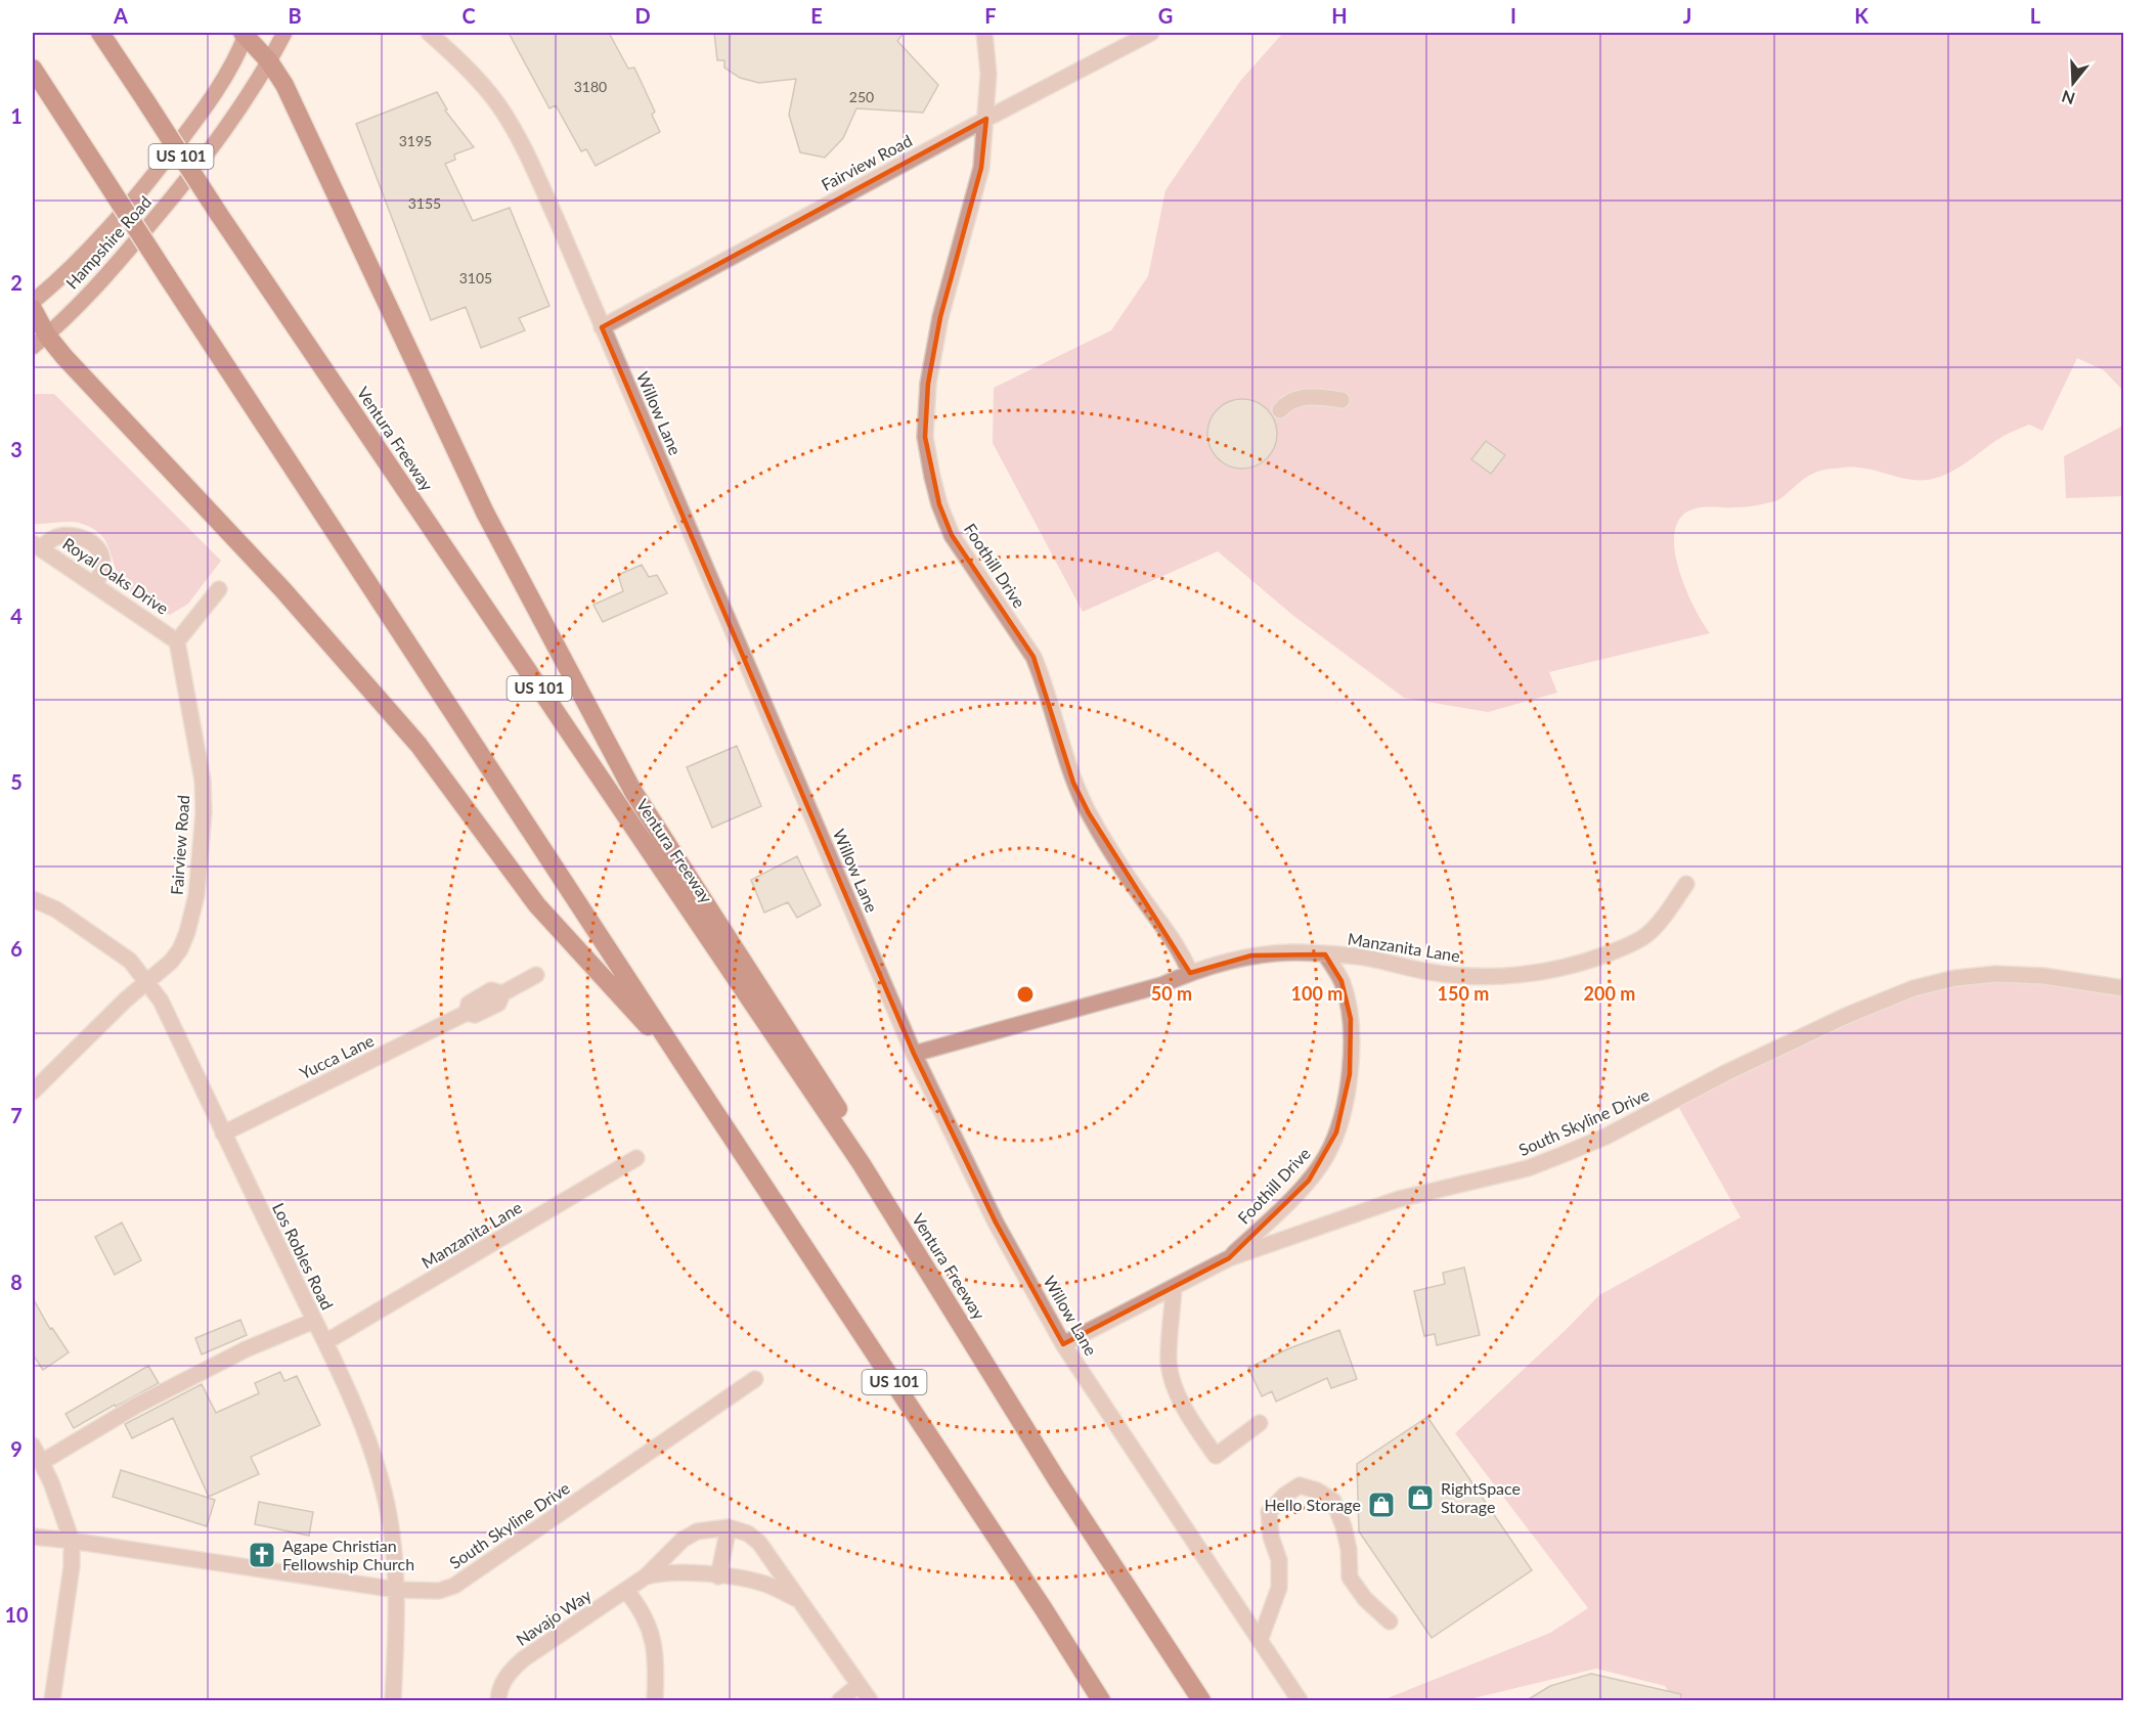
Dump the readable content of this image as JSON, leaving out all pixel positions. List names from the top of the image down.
{
  "streets": {
    "highway": ["US 101", "Ventura Freeway"],
    "main road": ["Hampshire Road"],
    "street": [
      "Fairview Road",
      "Willow Lane",
      "Foothill Drive",
      "Royal Oaks Drive",
      "Manzanita Lane",
      "Yucca Lane",
      "South Skyline Drive",
      "Los Robles Road",
      "Navajo Way"
    ]
  },
  "crossings": [
    ["Fairview Road", "Willow Lane"],
    ["Fairview Road", "Foothill Drive"],
    ["Fairview Road", "Royal Oaks Drive"],
    ["Fairview Road", "Los Robles Road"],
    ["Willow Lane", "Manzanita Lane"],
    ["Willow Lane", "South Skyline Drive"],
    ["Foothill Drive", "Manzanita Lane"],
    ["Foothill Drive", "South Skyline Drive"],
    ["Manzanita Lane", "Los Robles Road"],
    ["Yucca Lane", "Los Robles Road"],
    ["South Skyline Drive", "Los Robles Road"]
  ],
  "places": {
    "shop": ["RightSpace Storage", "Hello Storage"],
    "church": ["Agape Christian Fellowship Church"]
  },
  "house_numbers": [
    "3180",
    "250",
    "3195",
    "3155",
    "3105"
  ],
  "north": "bottom",
  "grid": {
    "columns": [
      "A",
      "B",
      "C",
      "D",
      "E",
      "F",
      "G",
      "H",
      "I",
      "J",
      "K",
      "L"
    ],
    "rows": [
      "1",
      "2",
      "3",
      "4",
      "5",
      "6",
      "7",
      "8",
      "9",
      "10"
    ]
  },
  "rings": [
    "50 m",
    "100 m",
    "150 m",
    "200 m"
  ]
}
